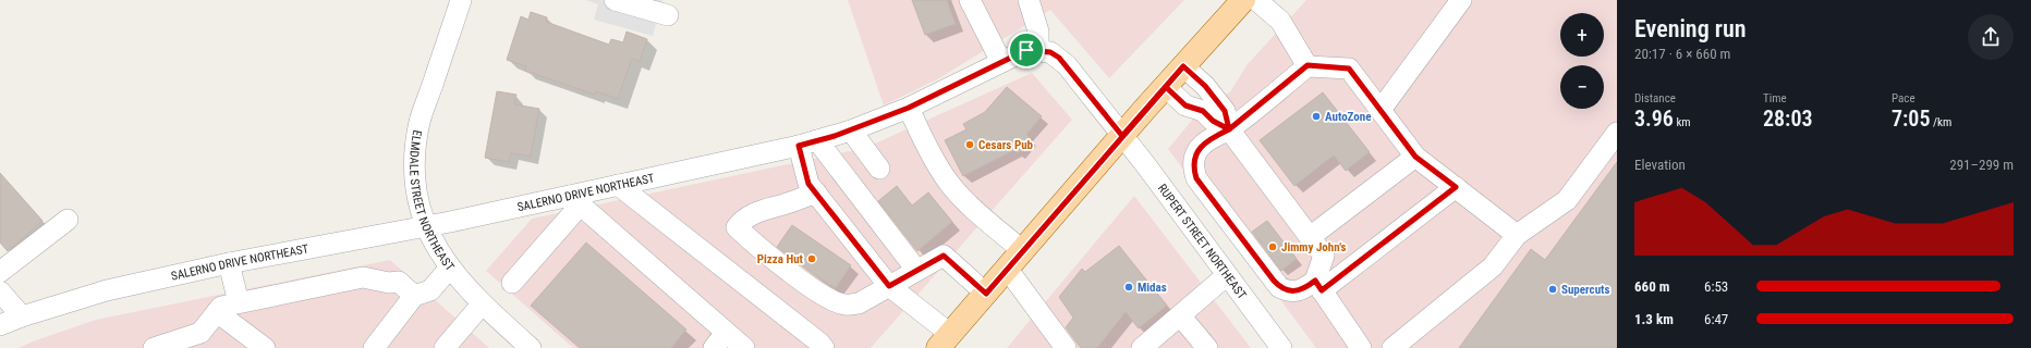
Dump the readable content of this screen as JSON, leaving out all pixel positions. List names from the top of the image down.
{
  "streets": {
    "street": ["SALERNO DRIVE NORTHEAST", "ELMDALE STREET NORTHEAST", "RUPERT STREET NORTHEAST"]
  },
  "crossings": [
    ["SALERNO DRIVE NORTHEAST", "ELMDALE STREET NORTHEAST"]
  ],
  "places": [
    "AutoZone",
    "Cesars Pub",
    "Jimmy John's",
    "Pizza Hut",
    "Midas",
    "Supercuts"
  ],
  "page": {
    "heading": ["Evening run", "20:17 · 6 × 660 m"],
    "map_buttons": ["+", "−"],
    "stats": [
      ["Distance", "3.96 km"],
      ["Time", "28:03"],
      ["Pace", "7:05 /km"]
    ],
    "chart": ["Elevation", "291–299 m"],
    "list": [
      {
        "name": "660 m",
        "note": "6:53"
      },
      {
        "name": "1.3 km",
        "note": "6:47"
      }
    ]
  }
}
